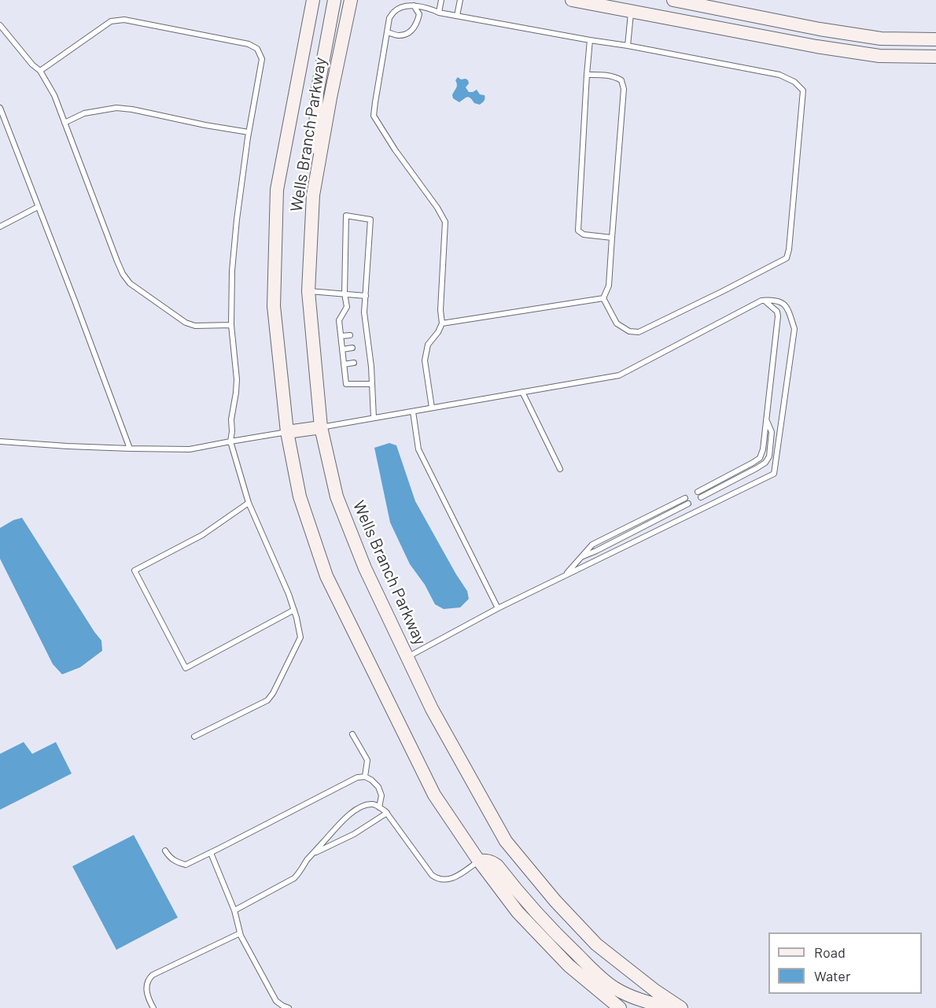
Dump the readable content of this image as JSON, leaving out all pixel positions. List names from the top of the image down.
{
  "streets": {
    "main road": ["Wells Branch Parkway"]
  },
  "legend": ["Road", "Water"]
}
